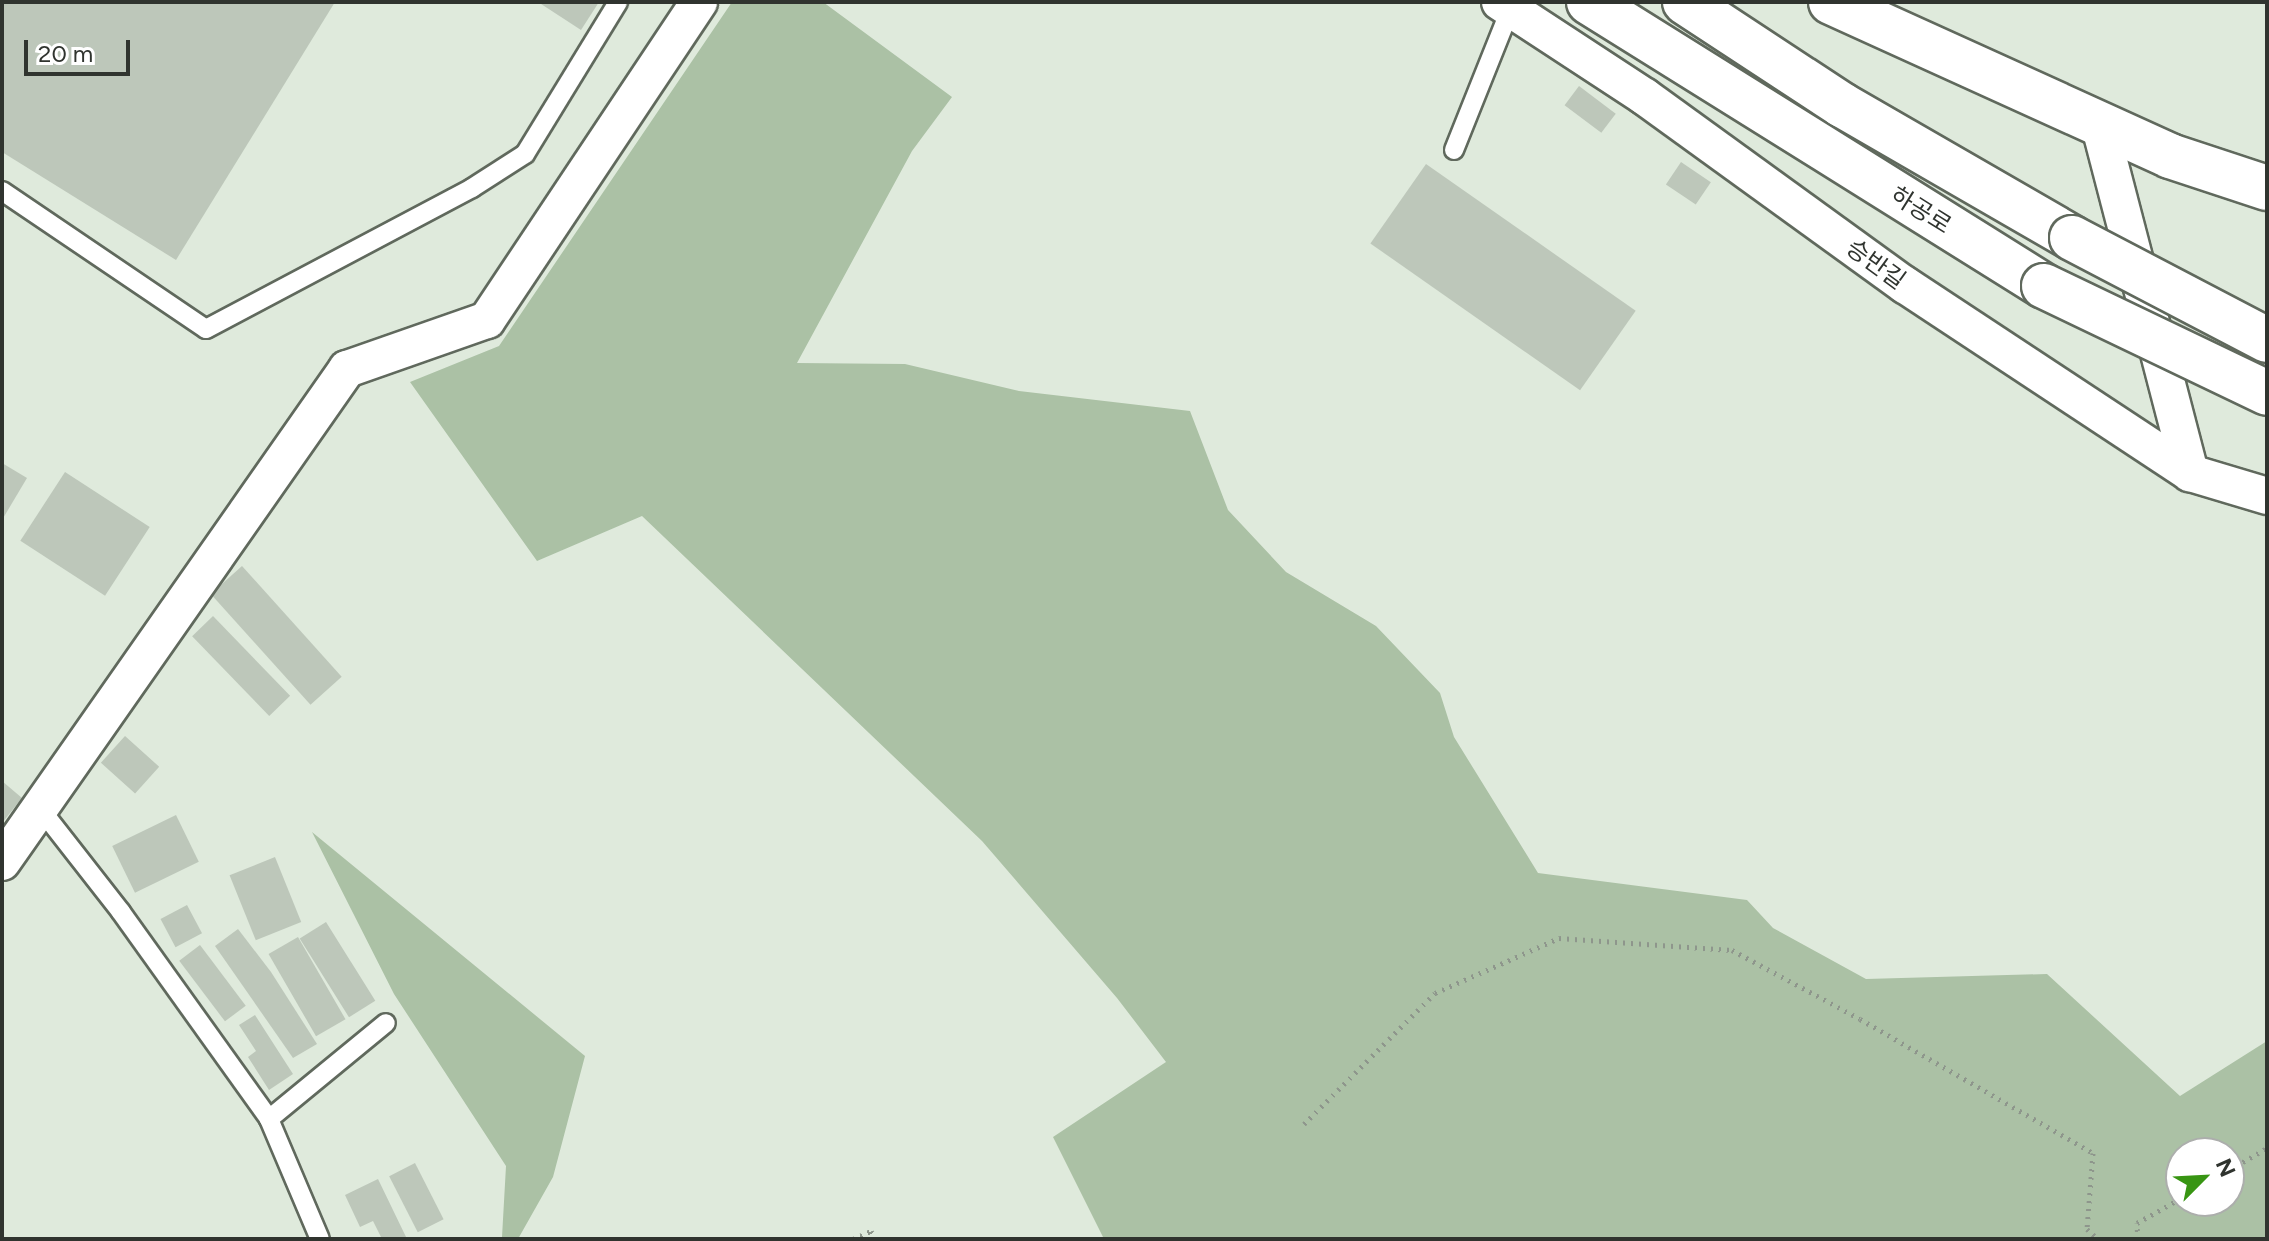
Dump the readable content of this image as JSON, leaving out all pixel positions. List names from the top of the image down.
{
  "streets": {
    "street": ["하공로", "승반길"]
  },
  "scale_bar": "20 m",
  "north": "top right"
}
